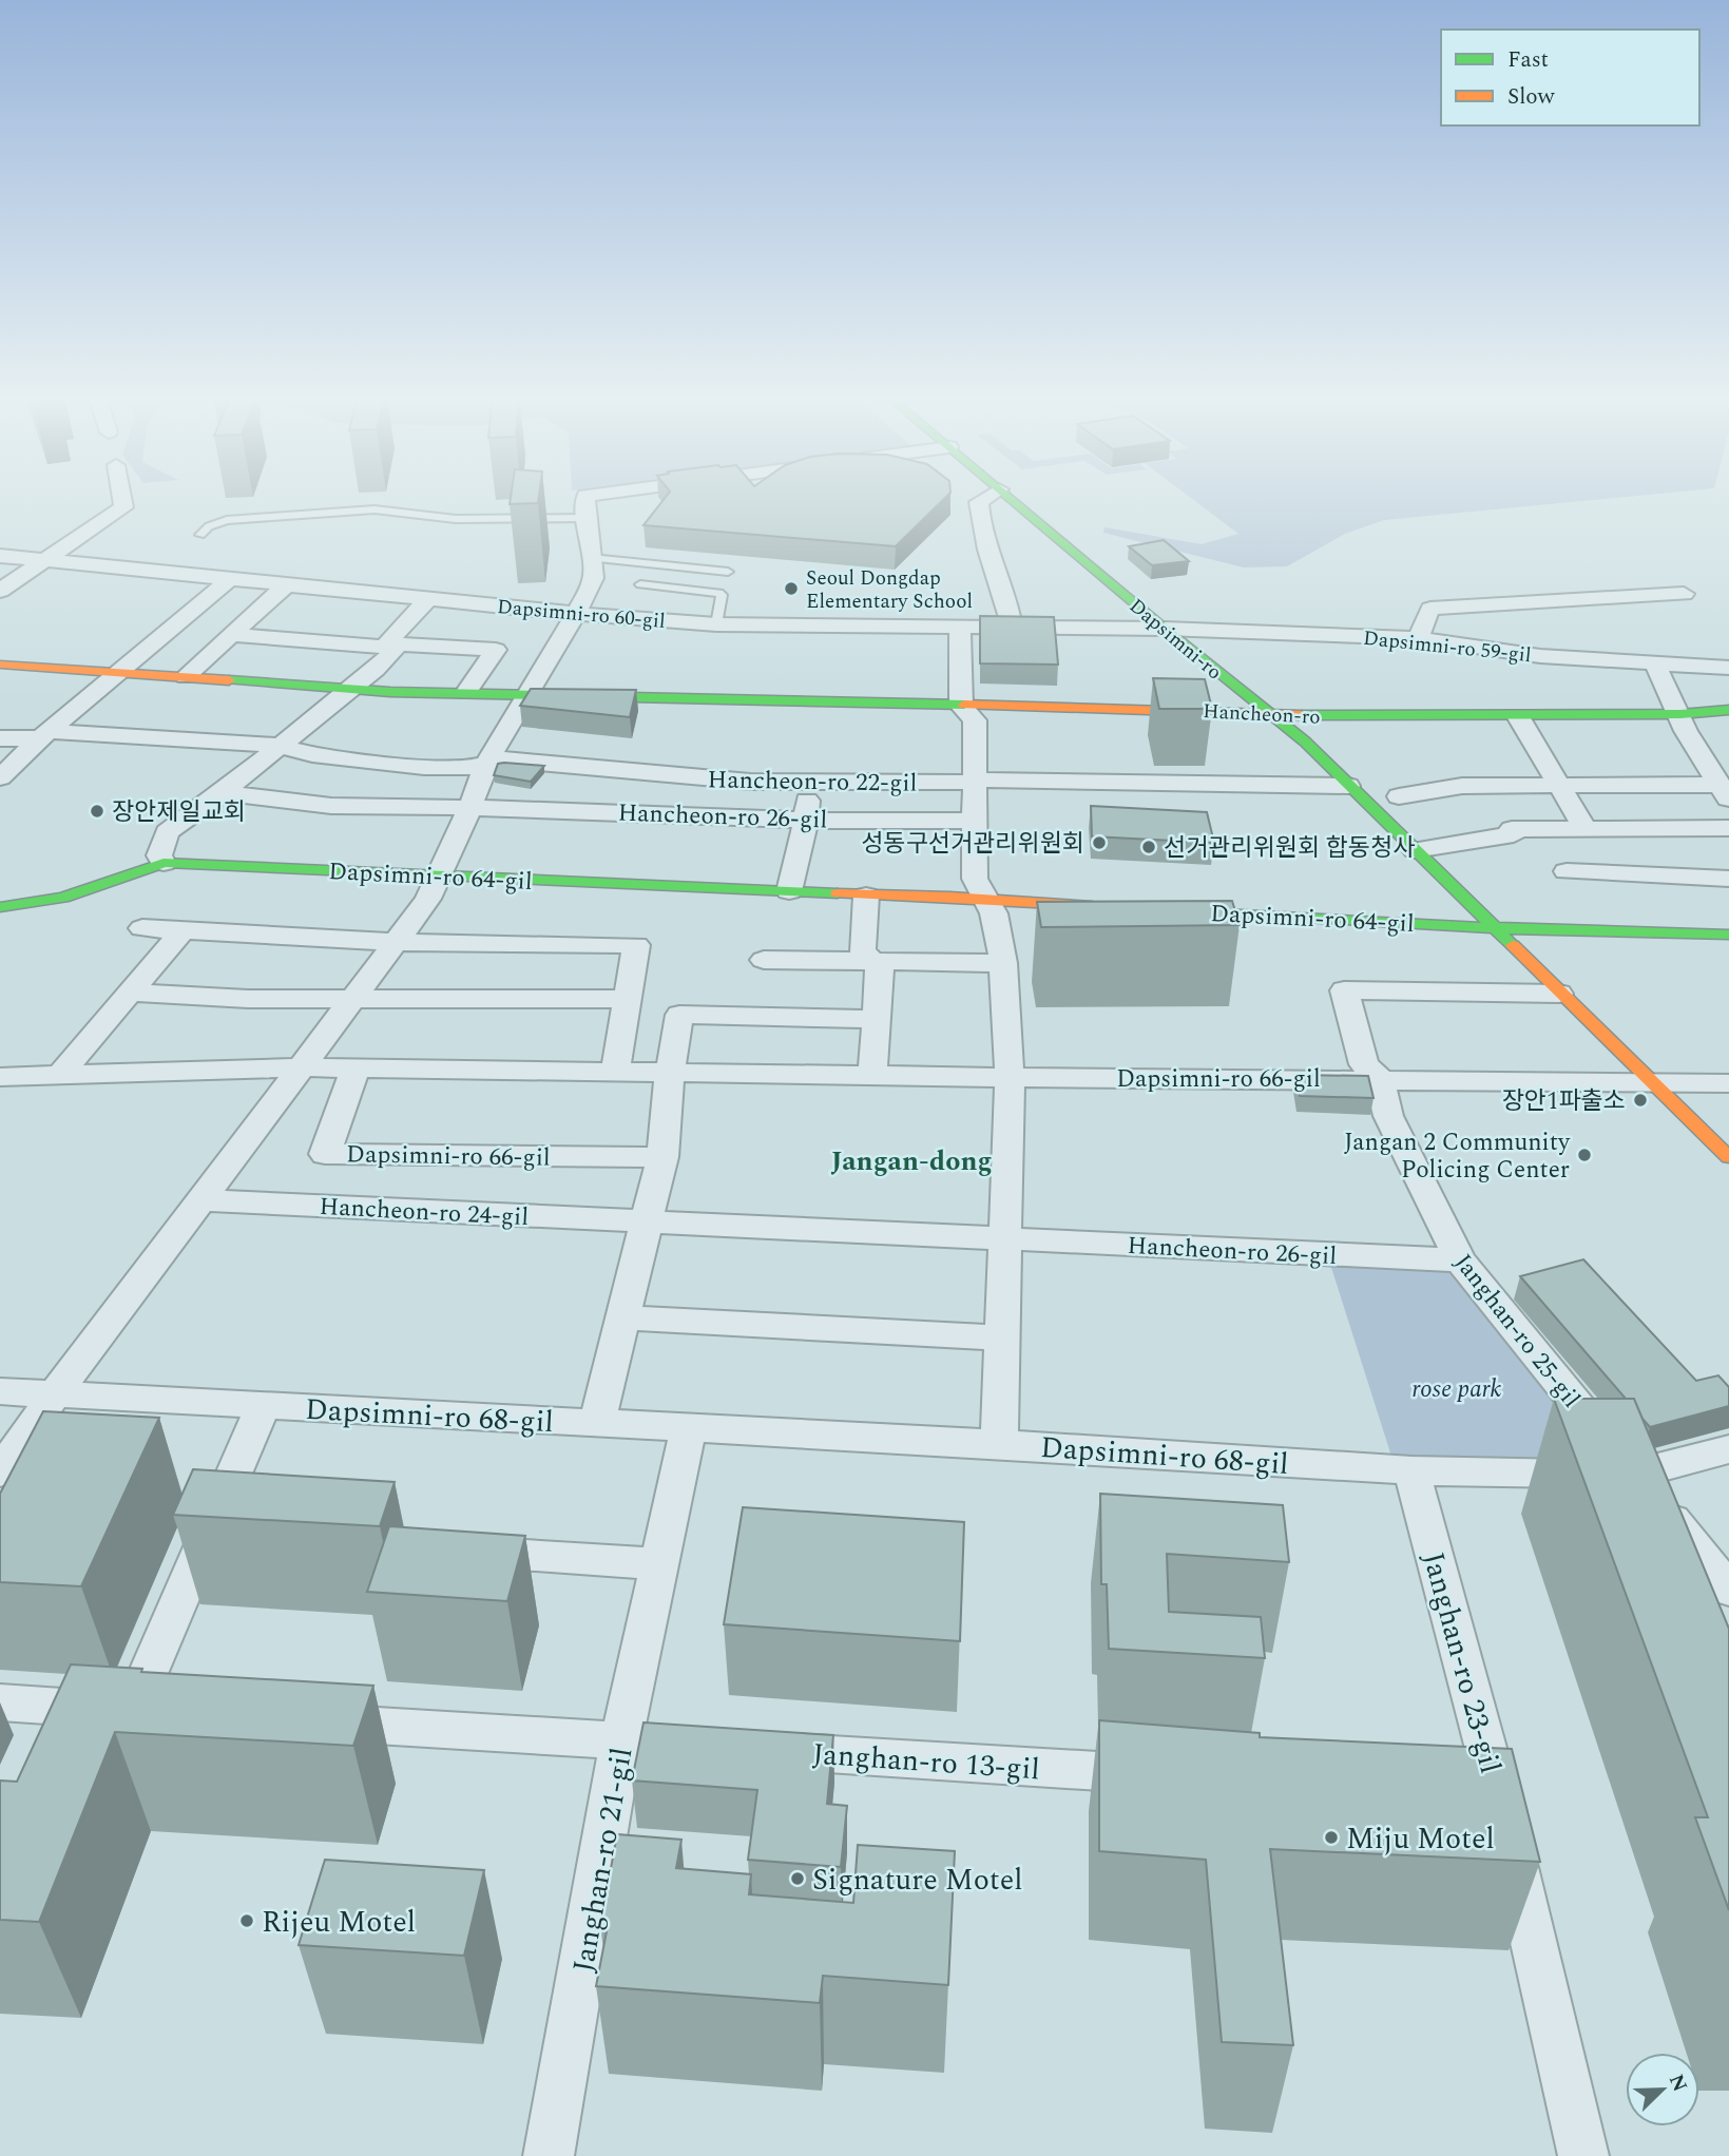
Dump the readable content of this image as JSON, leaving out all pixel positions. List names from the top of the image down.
{
  "streets": {
    "main road": ["Dapsimni-ro", "Hancheon-ro", "Dapsimni-ro 64-gil"],
    "street": [
      "Dapsimni-ro 60-gil",
      "Dapsimni-ro 59-gil",
      "Hancheon-ro 22-gil",
      "Hancheon-ro 26-gil",
      "Dapsimni-ro 66-gil",
      "Hancheon-ro 24-gil",
      "Janghan-ro 25-gil",
      "Dapsimni-ro 68-gil",
      "Janghan-ro 23-gil",
      "Janghan-ro 13-gil",
      "Janghan-ro 21-gil"
    ]
  },
  "crossings": [
    ["Dapsimni-ro 60-gil", "Dapsimni-ro"],
    ["Dapsimni-ro 60-gil", "Dapsimni-ro 59-gil"],
    ["Dapsimni-ro", "Dapsimni-ro 59-gil"],
    ["Dapsimni-ro", "Hancheon-ro"],
    ["Dapsimni-ro", "Hancheon-ro 22-gil"],
    ["Dapsimni-ro", "Dapsimni-ro 64-gil"],
    ["Dapsimni-ro", "Dapsimni-ro 66-gil"],
    ["Hancheon-ro 26-gil", "Hancheon-ro 24-gil"],
    ["Hancheon-ro 26-gil", "Janghan-ro 25-gil"],
    ["Dapsimni-ro 66-gil", "Janghan-ro 25-gil"],
    ["Janghan-ro 25-gil", "Dapsimni-ro 68-gil"],
    ["Dapsimni-ro 68-gil", "Janghan-ro 23-gil"],
    ["Dapsimni-ro 68-gil", "Janghan-ro 21-gil"]
  ],
  "districts": ["Jangan-dong"],
  "parks": ["rose park"],
  "places": [
    "Seoul Dongdap Elementary School",
    "장안제일교회",
    "성동구선거관리위원회",
    "선거관리위원회 합동청사",
    "장안1파출소",
    "Jangan 2 Community Policing Center",
    "Miju Motel",
    "Signature Motel",
    "Rijeu Motel"
  ],
  "legend": ["Fast", "Slow"],
  "north": "top right"
}
